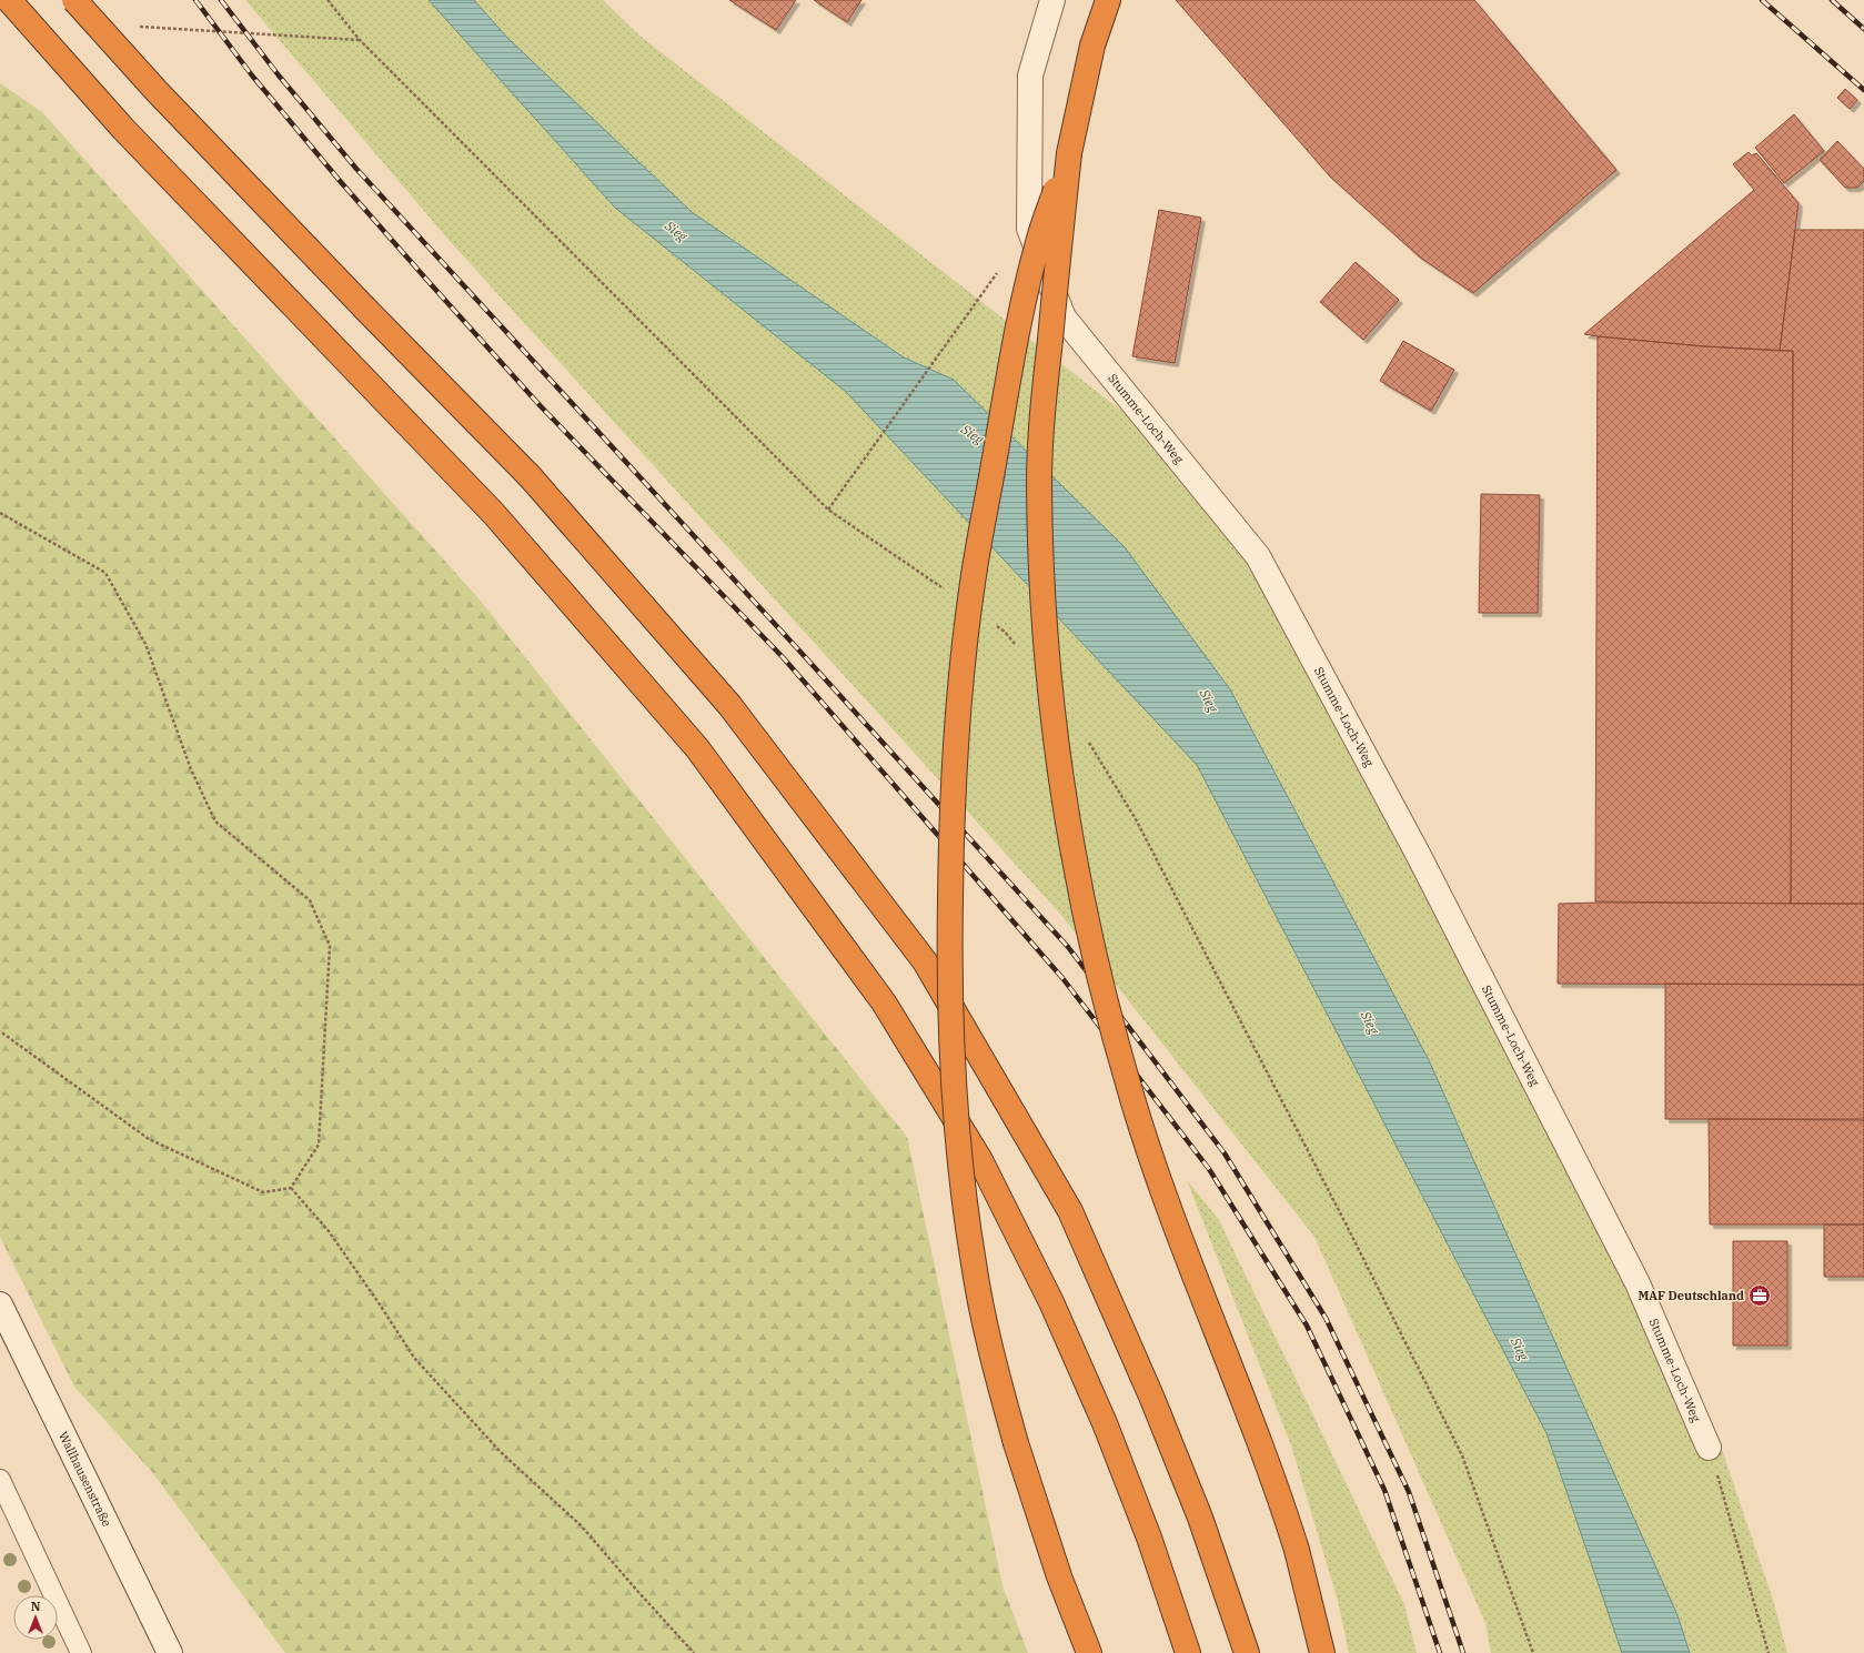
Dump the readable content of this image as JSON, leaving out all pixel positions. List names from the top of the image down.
{
  "streets": {
    "street": ["Stumme-Loch-Weg", "Wallhausenstraße"]
  },
  "water": ["Sieg"],
  "places": {
    "office": ["MAF Deutschland"]
  },
  "north": "top"
}
